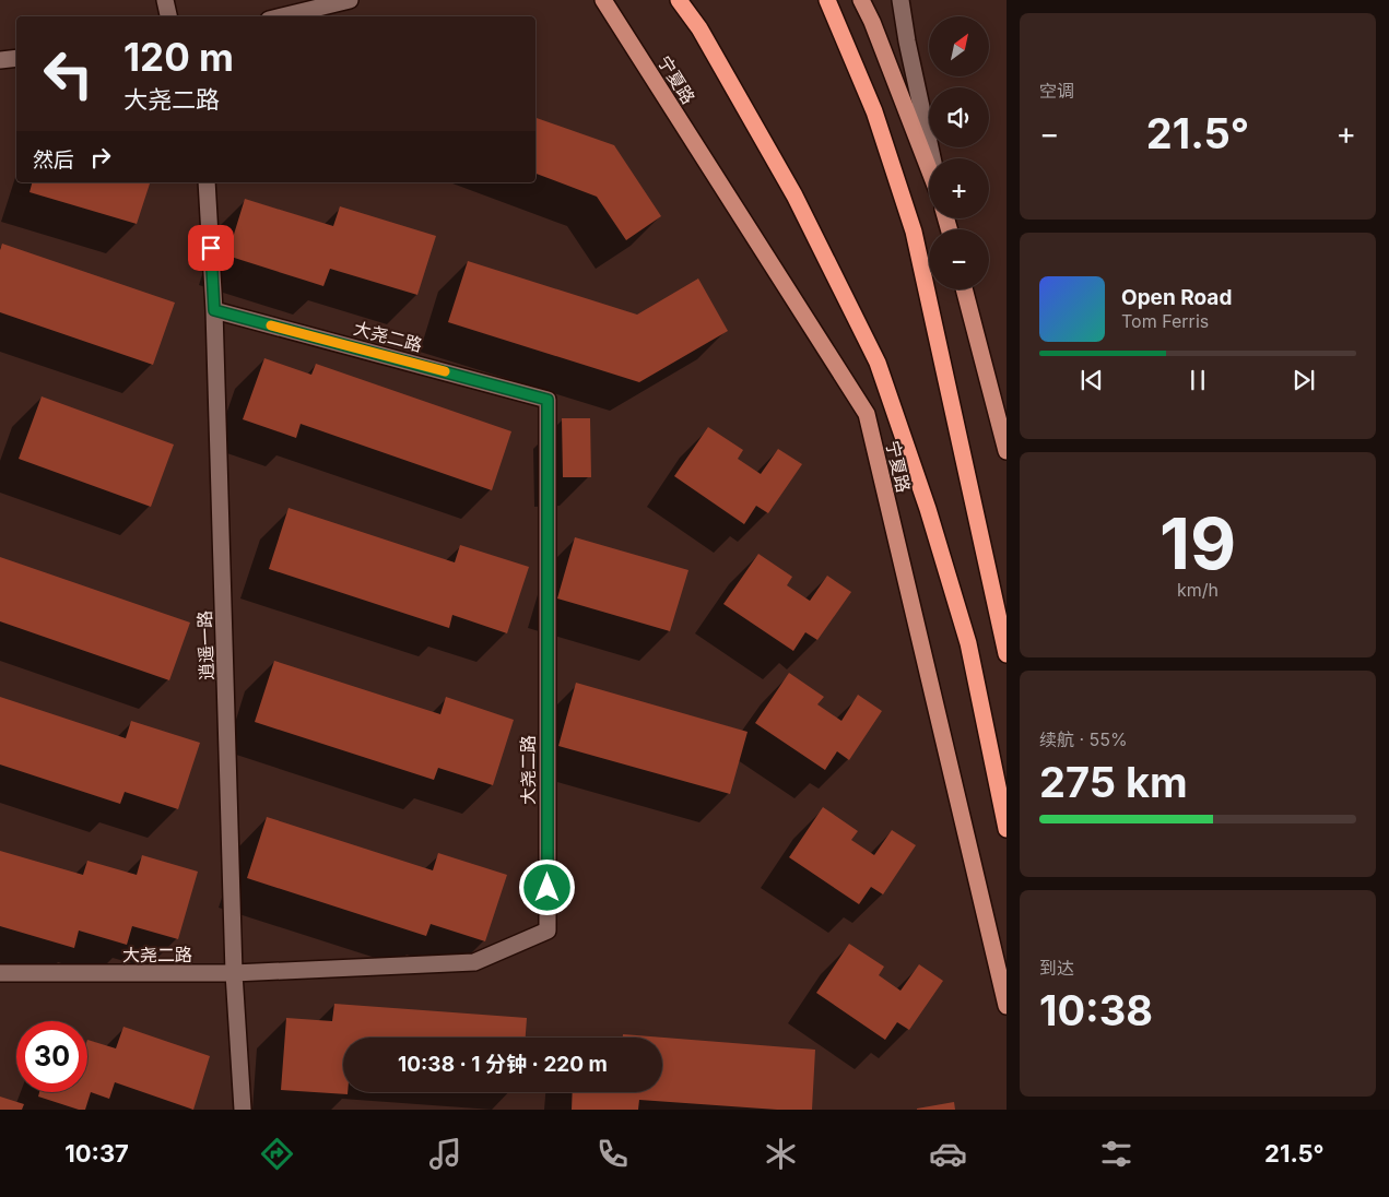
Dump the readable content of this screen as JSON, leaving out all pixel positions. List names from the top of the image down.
{
  "streets": {
    "main road": ["宁夏路"],
    "street": ["大尧二路", "逍遥一路"]
  },
  "crossings": [
    ["大尧二路", "逍遥一路"]
  ],
  "north": "top right",
  "page": {
    "tile": [
      "空调",
      ["19", "km/h"],
      ["续航 · 55%", "275 km"],
      ["到达", "10:38"]
    ],
    "map_buttons": ["+", "−"],
    "turn": ["120 m", "大尧二路"],
    "heat": ["−", "21.5°", "+"],
    "then": "然后",
    "song": ["Open Road", "Tom Ferris"],
    "limit": "30",
    "trip": "10:38 · 1 分钟 · 220 m",
    "tabs": ["10:37", "21.5°"]
  }
}
